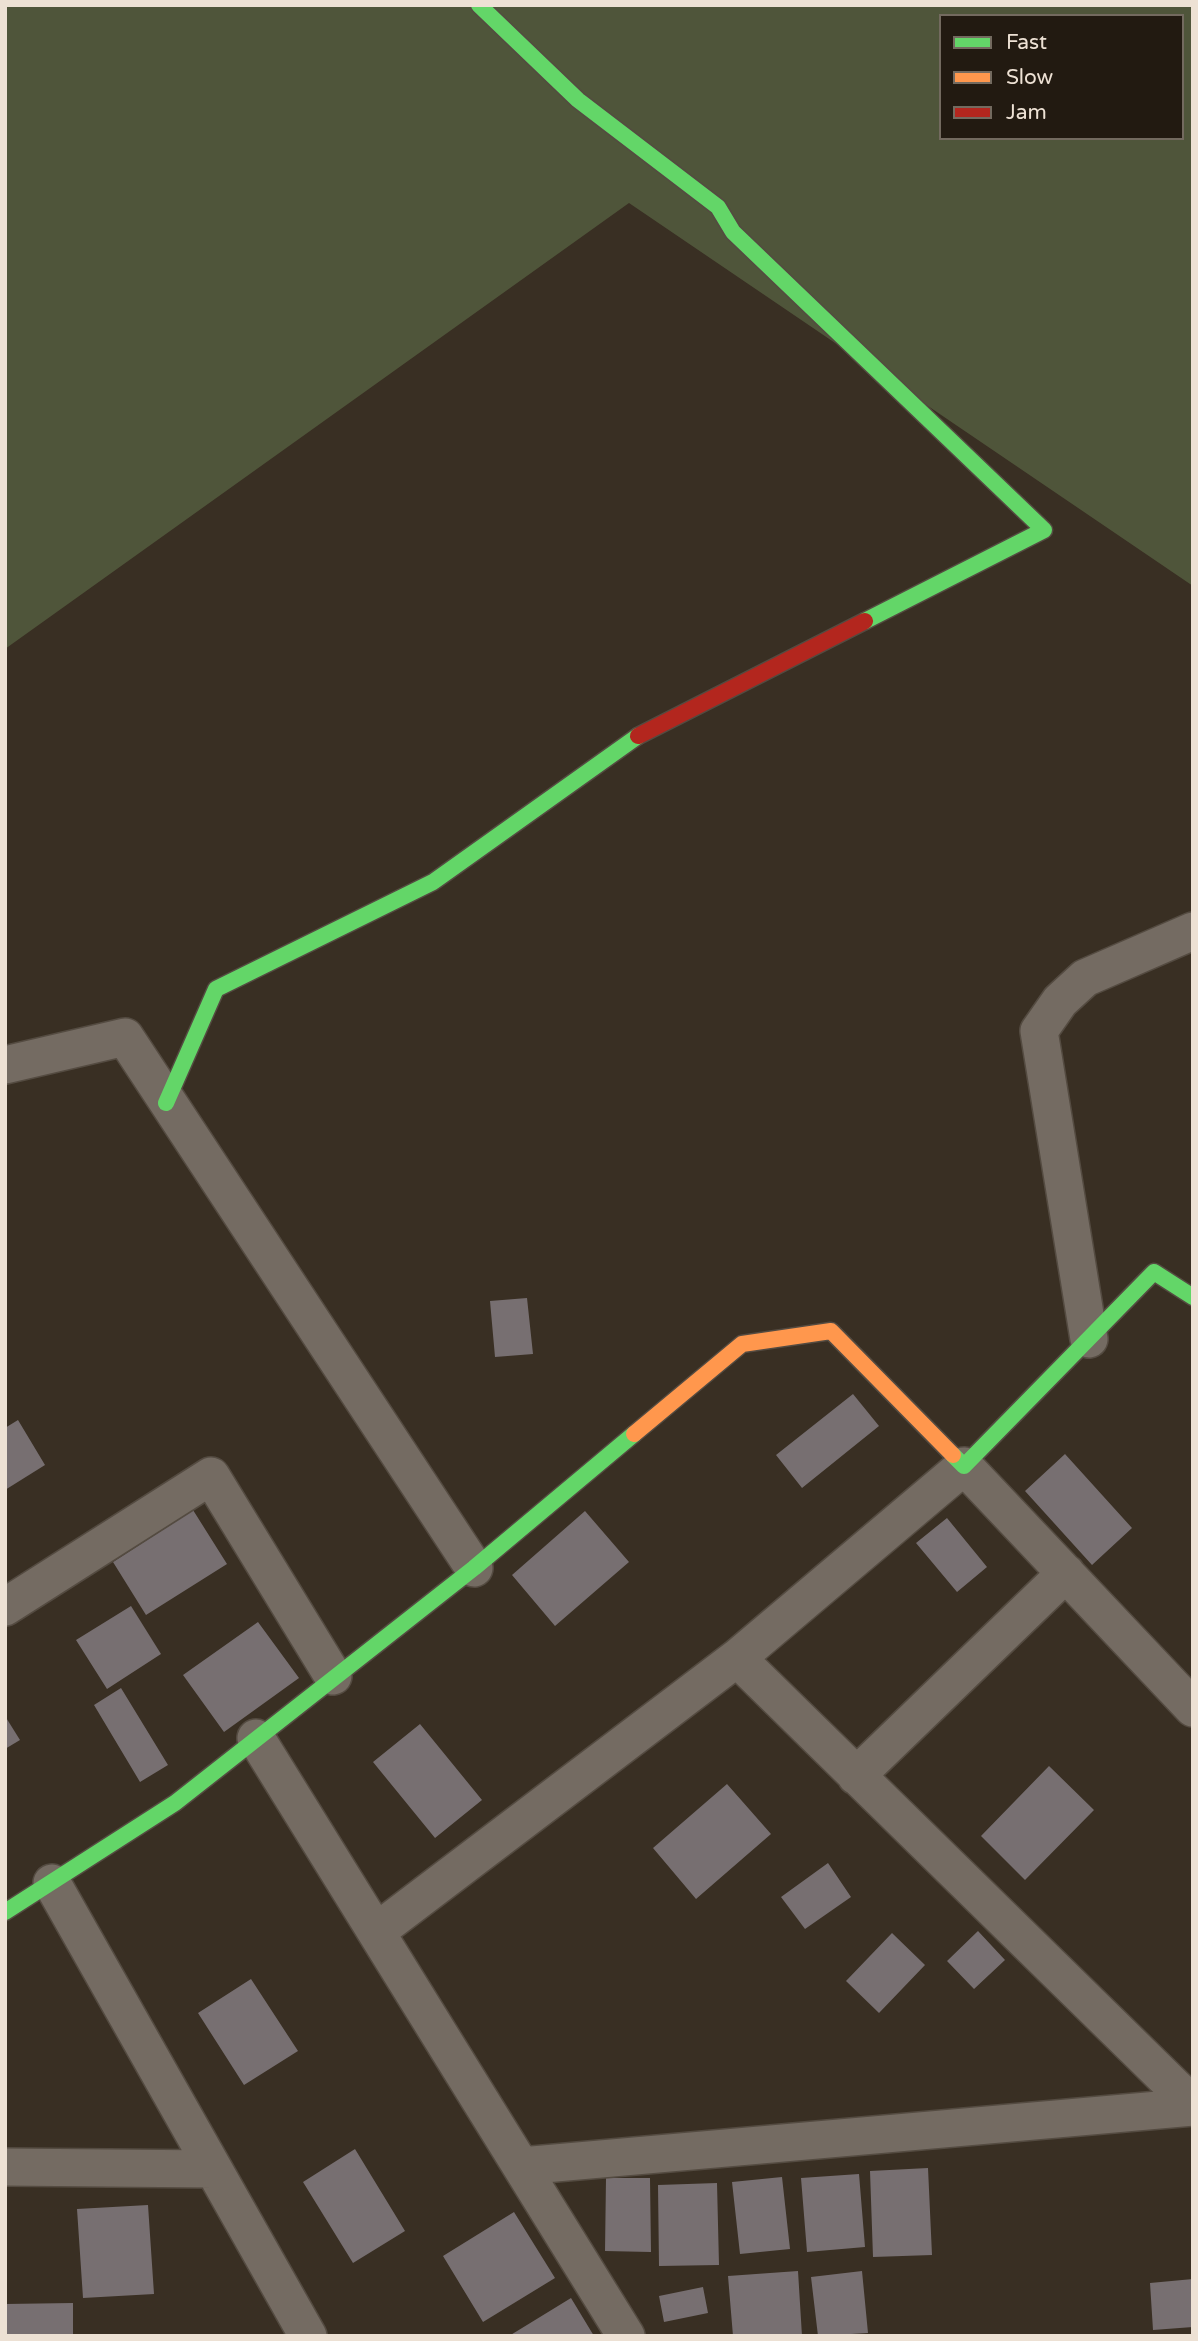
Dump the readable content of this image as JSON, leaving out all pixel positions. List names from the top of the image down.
{
  "legend": ["Fast", "Slow", "Jam"]
}
